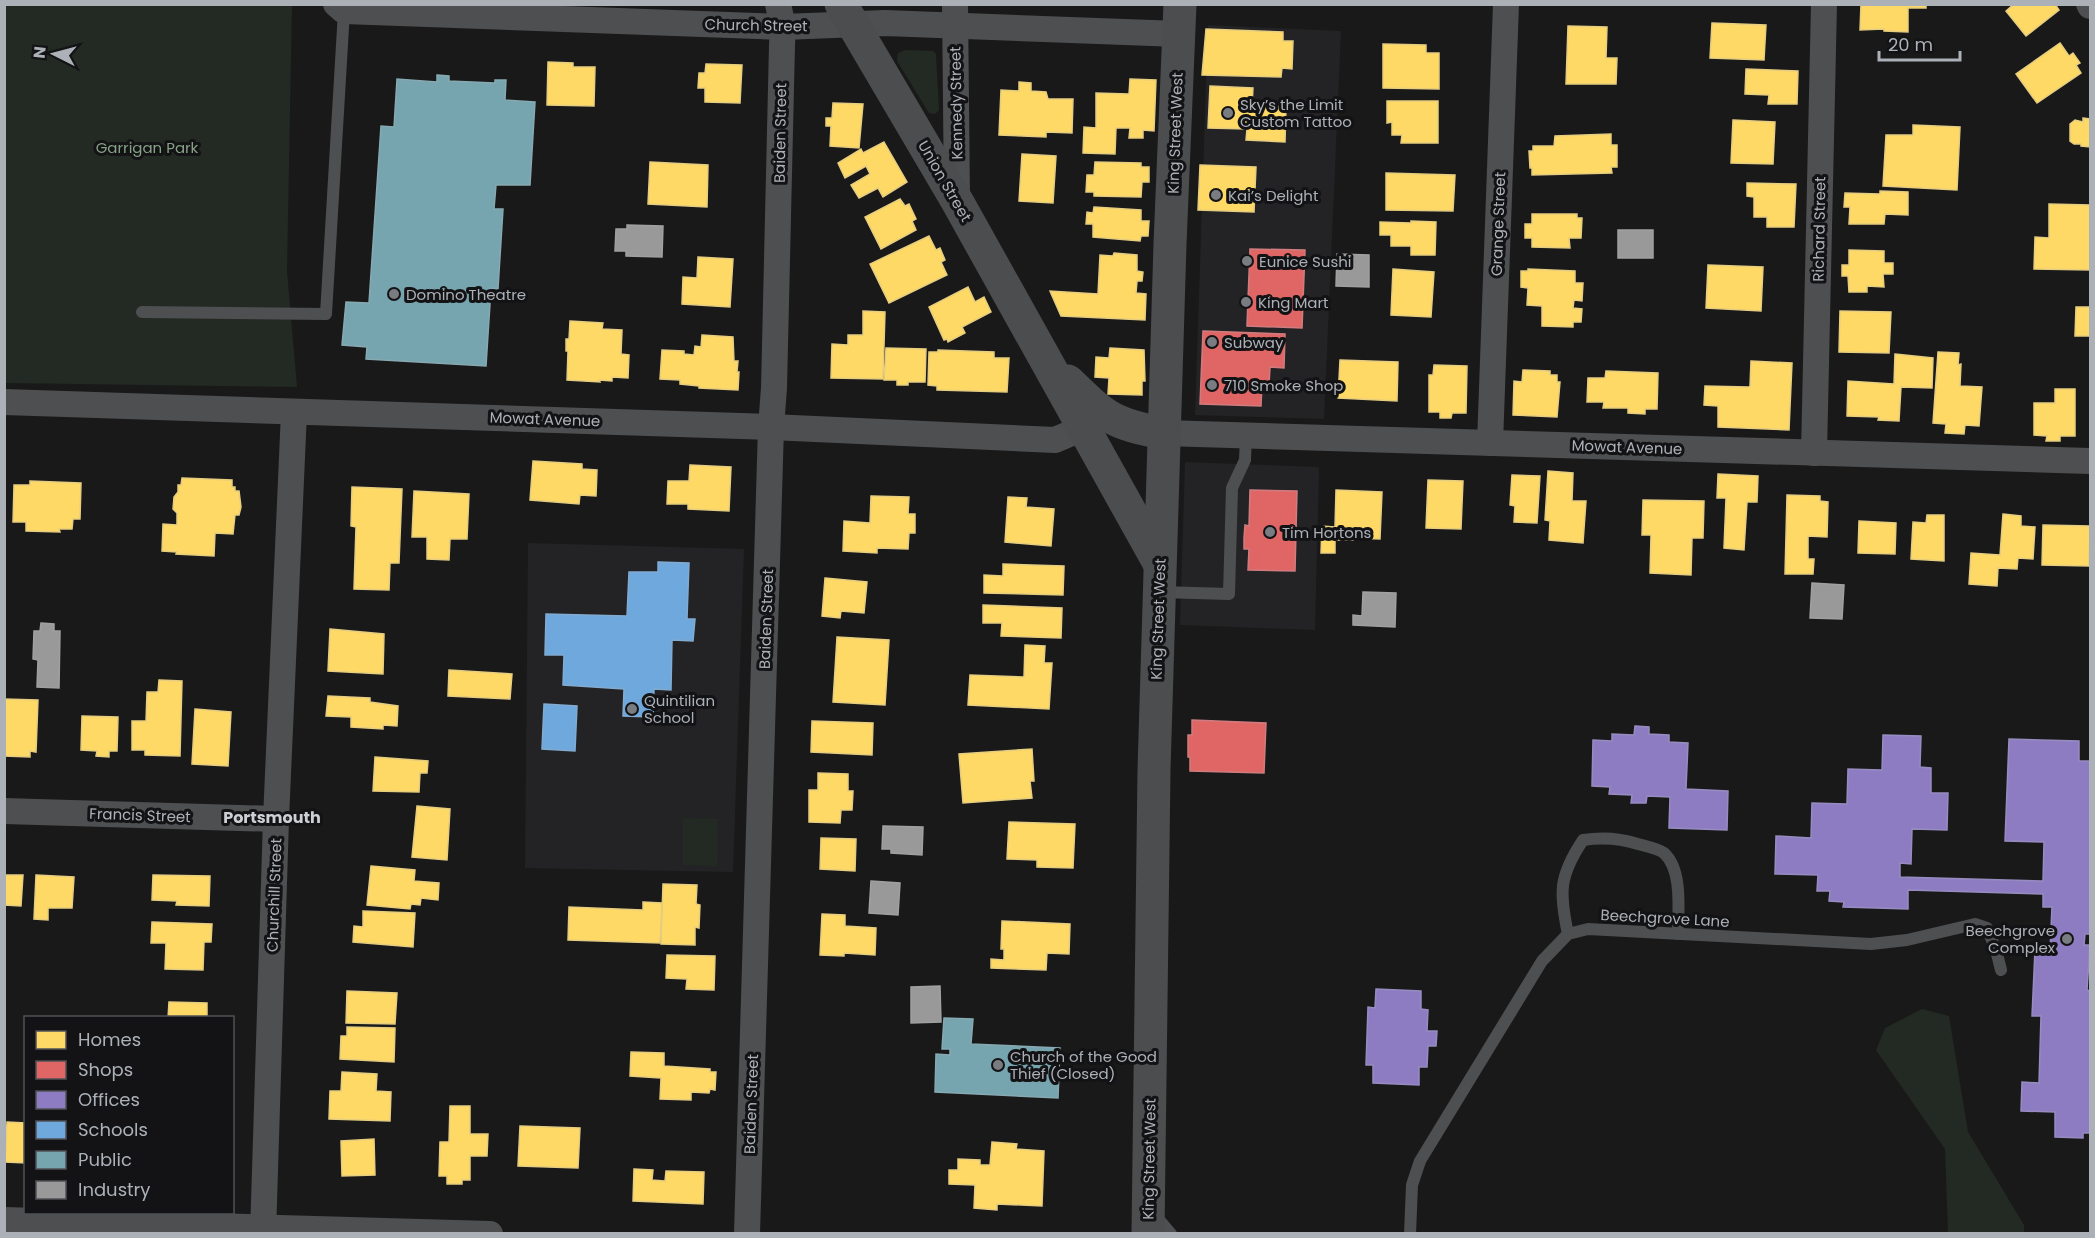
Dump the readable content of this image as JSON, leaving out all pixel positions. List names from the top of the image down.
{
  "streets": {
    "main road": ["King Street West", "Union Street"],
    "street": [
      "Church Street",
      "Kennedy Street",
      "Baiden Street",
      "Grange Street",
      "Richard Street",
      "Mowat Avenue",
      "Francis Street",
      "Churchill Street"
    ],
    "lane": ["Beechgrove Lane"]
  },
  "crossings": [
    ["Church Street", "Kennedy Street"],
    ["Church Street", "Baiden Street"],
    ["Church Street", "King Street West"],
    ["Church Street", "Union Street"],
    ["Kennedy Street", "Union Street"],
    ["Baiden Street", "Mowat Avenue"],
    ["King Street West", "Union Street"],
    ["King Street West", "Mowat Avenue"],
    ["Union Street", "Mowat Avenue"],
    ["Grange Street", "Mowat Avenue"],
    ["Richard Street", "Mowat Avenue"],
    ["Mowat Avenue", "Churchill Street"],
    ["Francis Street", "Churchill Street"]
  ],
  "districts": ["Portsmouth"],
  "parks": ["Garrigan Park"],
  "places": [
    "Sky’s the Limit Custom Tattoo",
    "Kai’s Delight",
    "Eunice Sushi",
    "Domino Theatre",
    "King Mart",
    "Subway",
    "710 Smoke Shop",
    "Tim Hortons",
    "Quintilian School",
    "Beechgrove Complex",
    "Church of the Good Thief (Closed)"
  ],
  "legend": [
    "Homes",
    "Shops",
    "Offices",
    "Schools",
    "Public",
    "Industry"
  ],
  "scale_bar": "20 m",
  "north": "left"
}
